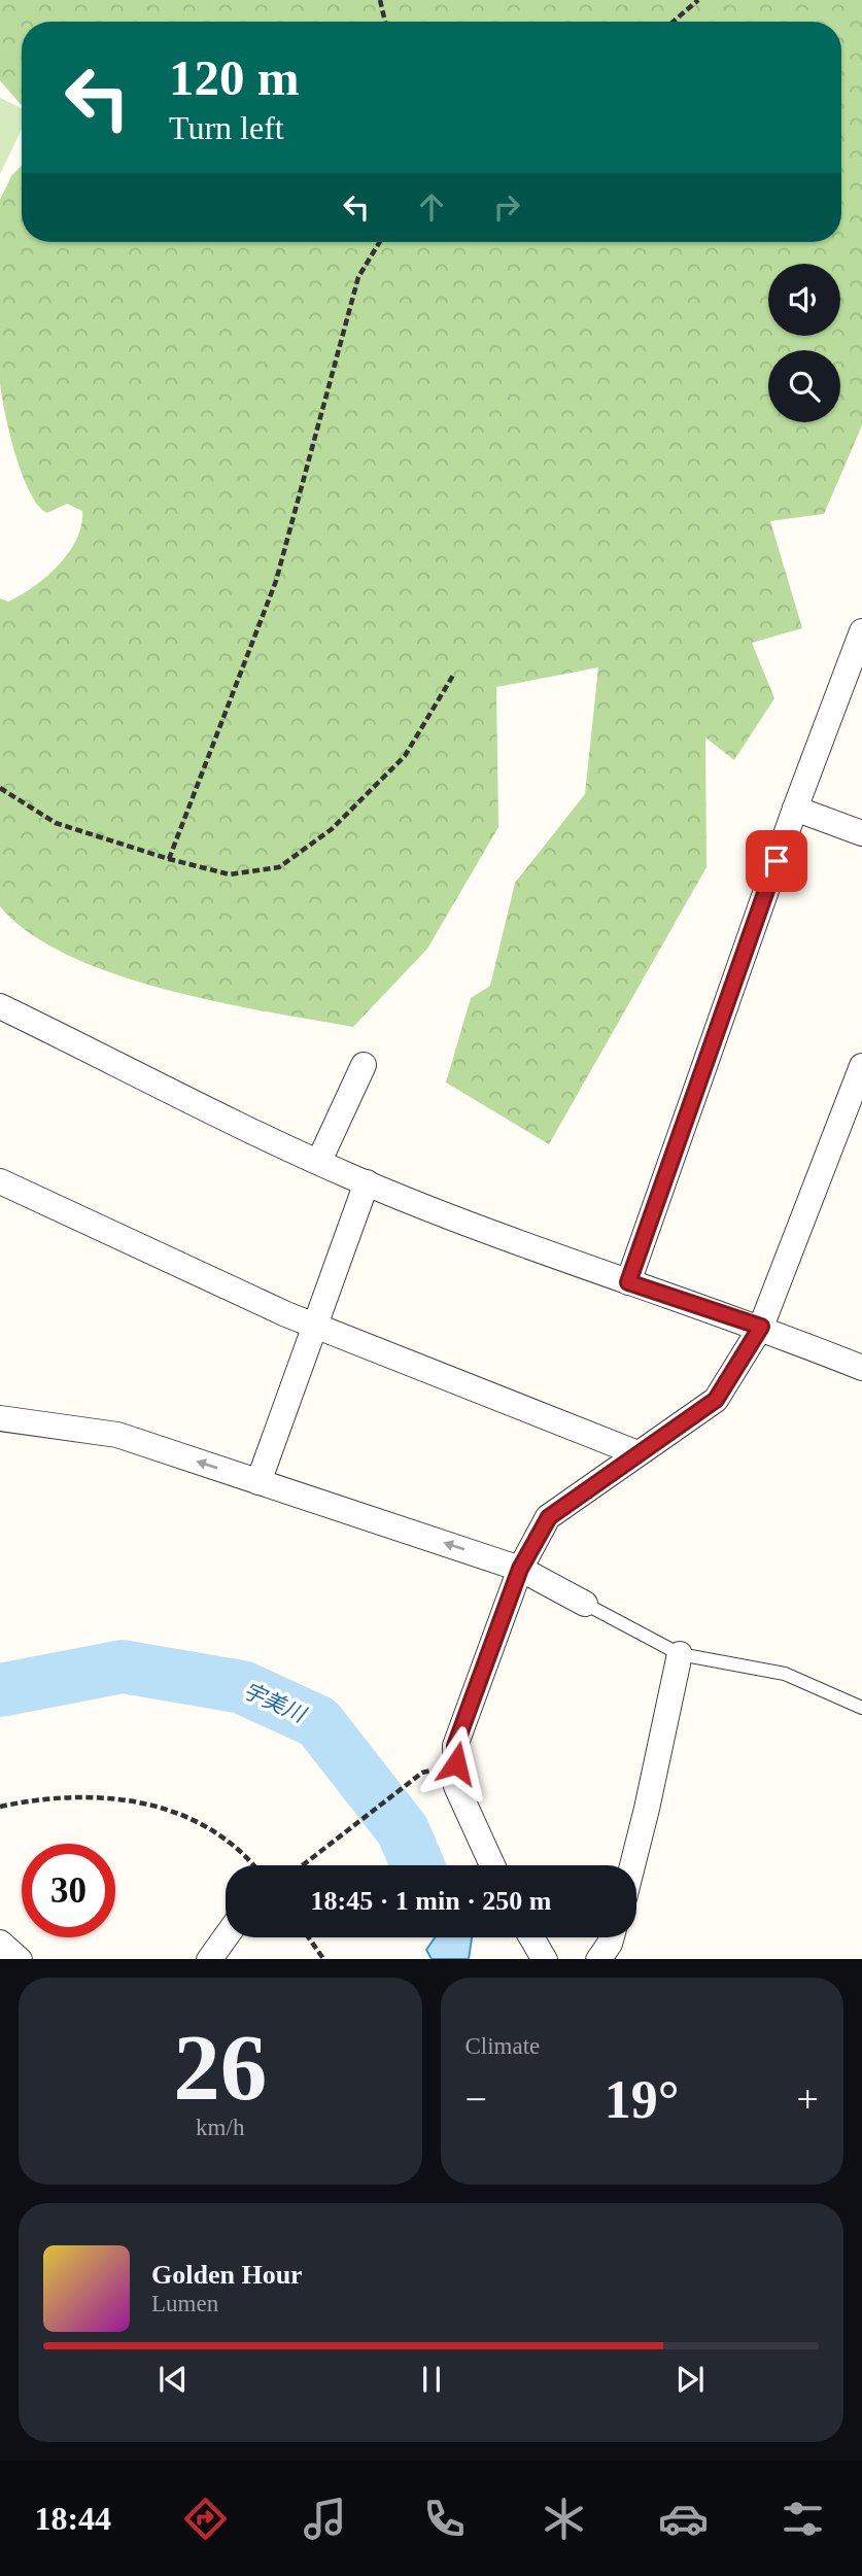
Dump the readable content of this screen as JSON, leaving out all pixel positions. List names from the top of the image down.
{
  "water": ["宇美川"],
  "page": {
    "turn": ["120 m", "Turn left"],
    "limit": "30",
    "trip": "18:45 · 1 min · 250 m",
    "tile": [
      ["26", "km/h"],
      "Climate"
    ],
    "heat": ["−", "19°", "+"],
    "song": ["Golden Hour", "Lumen"],
    "tabs": "18:44"
  }
}
